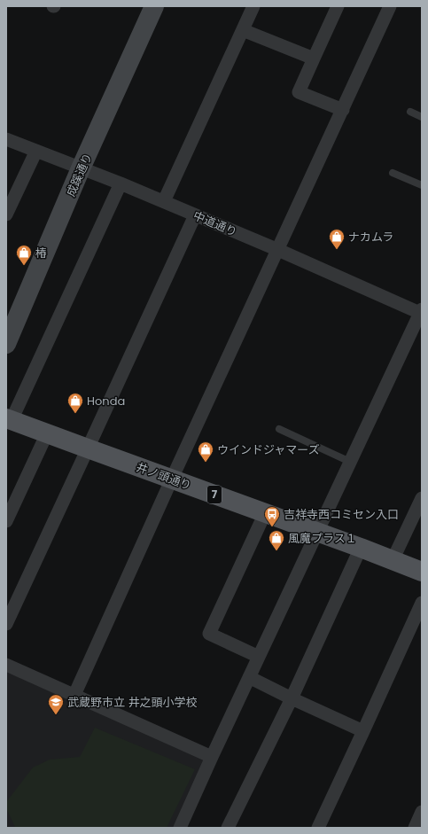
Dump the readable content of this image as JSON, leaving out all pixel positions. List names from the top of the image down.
{
  "streets": {
    "main road": ["井ノ頭通り", "7"],
    "street": ["成蹊通り", "中道通り"]
  },
  "crossings": [
    ["成蹊通り", "中道通り"]
  ],
  "places": {
    "shop": [
      "ナカムラ",
      "椿",
      "Honda",
      "ウインドジャマーズ",
      "風魔プラス１"
    ],
    "bus stop": ["吉祥寺西コミセン入口"],
    "school or university": ["武蔵野市立 井之頭小学校"]
  }
}
